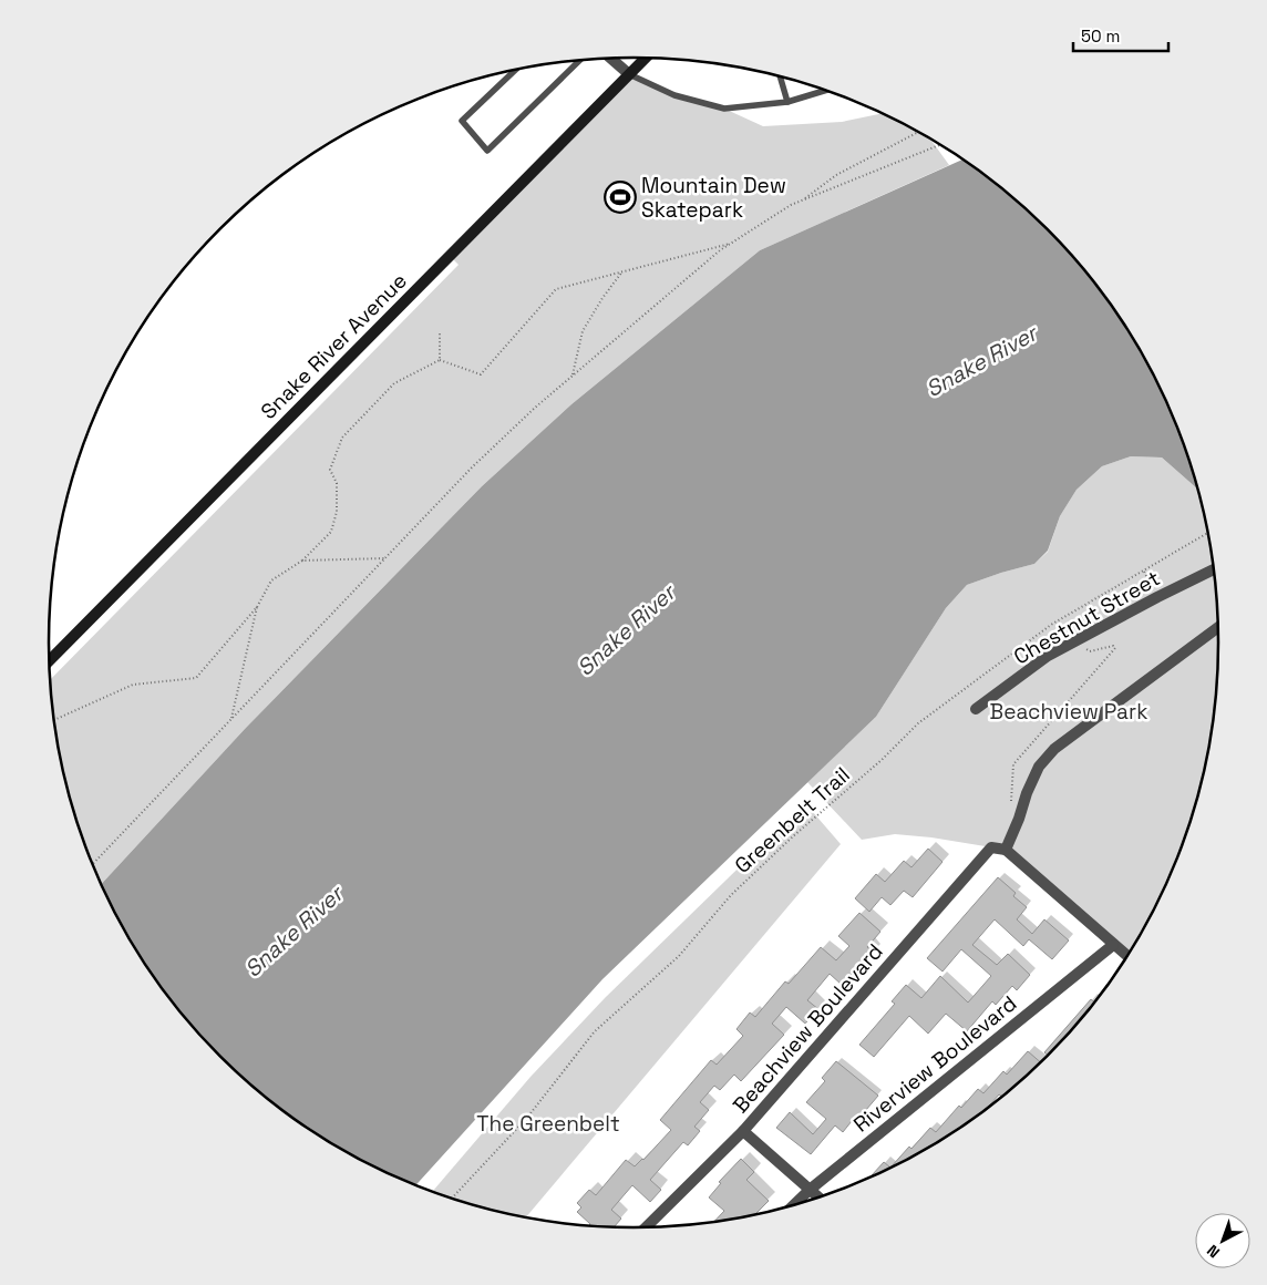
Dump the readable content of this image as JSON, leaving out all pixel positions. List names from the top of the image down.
{
  "streets": {
    "main road": ["Snake River Avenue"],
    "street": ["Chestnut Street", "Beachview Boulevard", "Riverview Boulevard"],
    "path": ["Greenbelt Trail"]
  },
  "water": ["Snake River"],
  "parks": ["Beachview Park", "The Greenbelt"],
  "places": {
    "sports": ["Mountain Dew Skatepark"]
  },
  "scale_bar": "50 m",
  "north": "bottom left"
}
